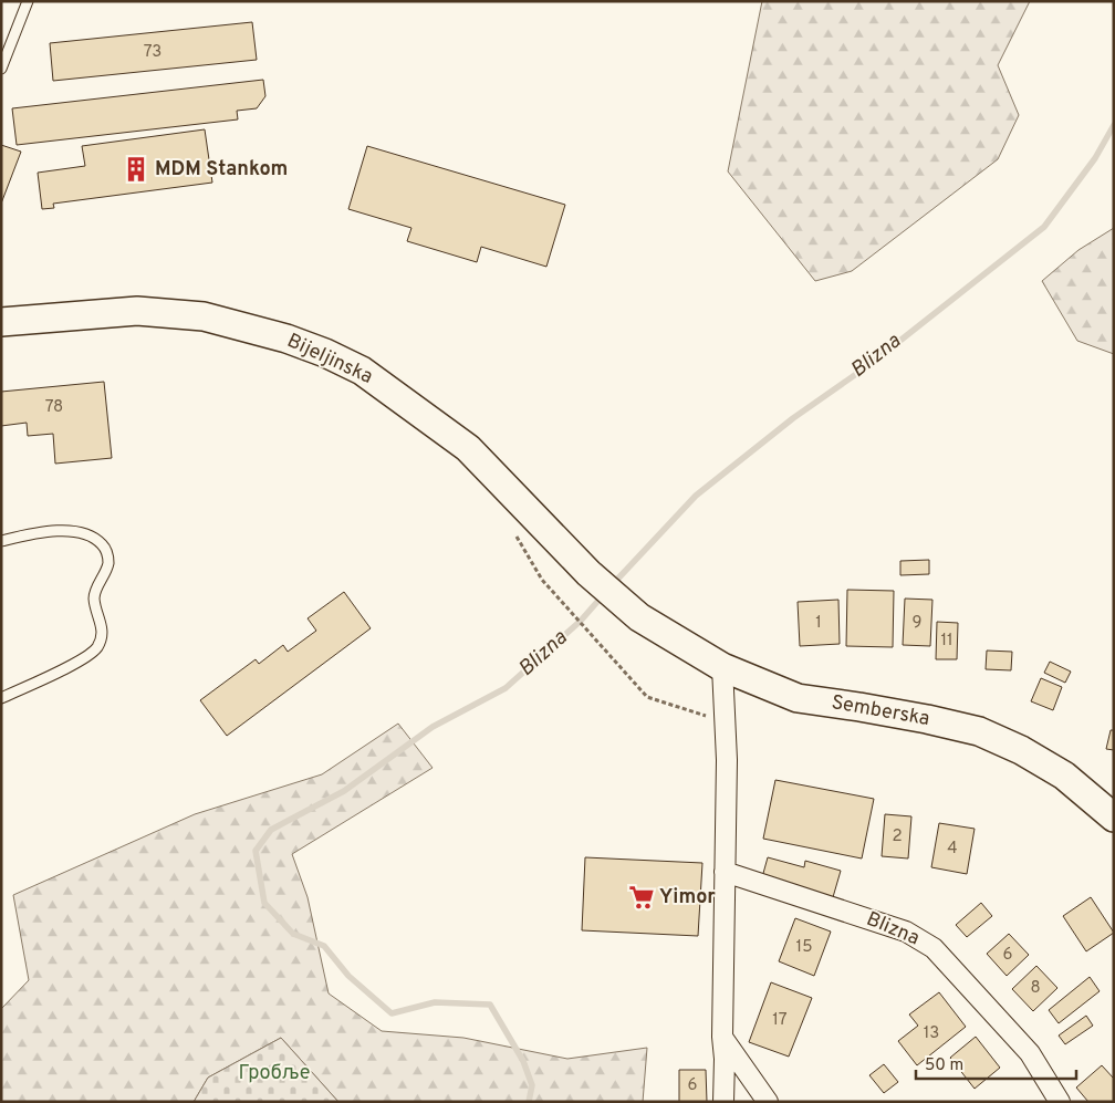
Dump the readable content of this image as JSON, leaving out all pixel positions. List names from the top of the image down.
{
  "streets": {
    "main road": ["Bijeljinska", "Semberska"],
    "street": ["Blizna"]
  },
  "crossings": [
    ["Bijeljinska", "Semberska"]
  ],
  "water": ["Blizna"],
  "parks": ["Гробље"],
  "places": {
    "building": ["MDM Stankom"],
    "supermarket": ["Yimor"]
  },
  "house_numbers": [
    "73",
    "78",
    "1",
    "9",
    "11",
    "2",
    "4",
    "15",
    "6",
    "8",
    "17",
    "13",
    "6"
  ],
  "scale_bar": "50 m"
}
